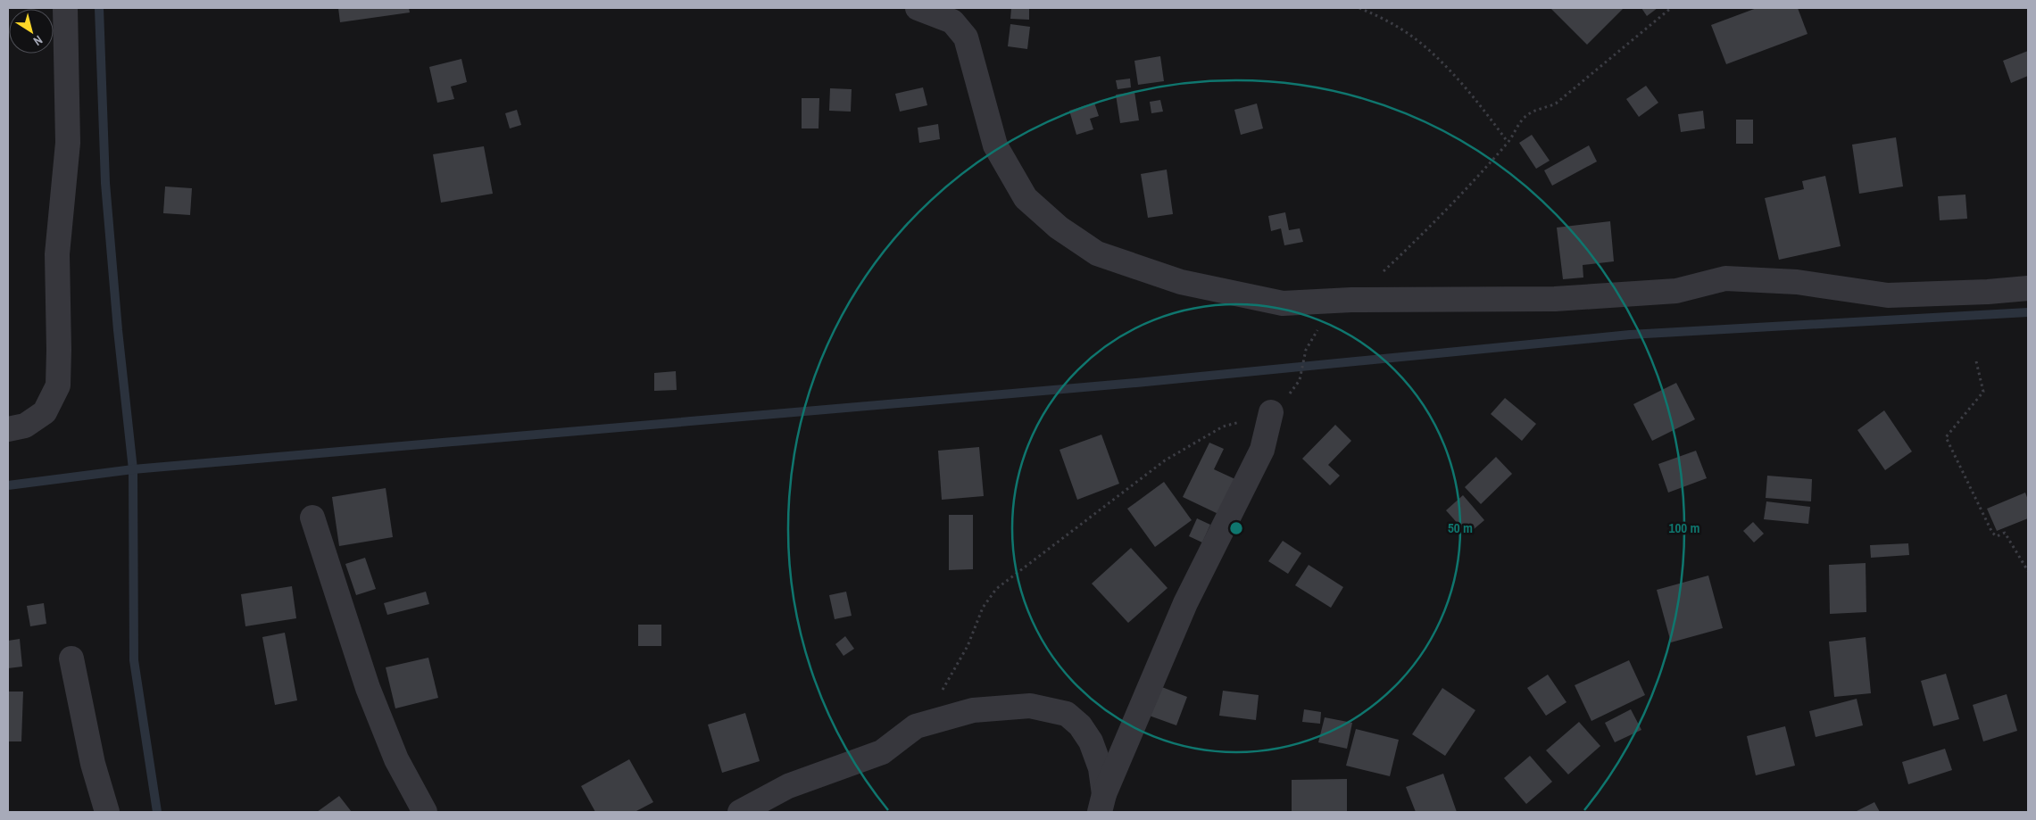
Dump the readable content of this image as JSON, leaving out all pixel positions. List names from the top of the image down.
{
  "north": "bottom right",
  "rings": ["50 m", "100 m"]
}
